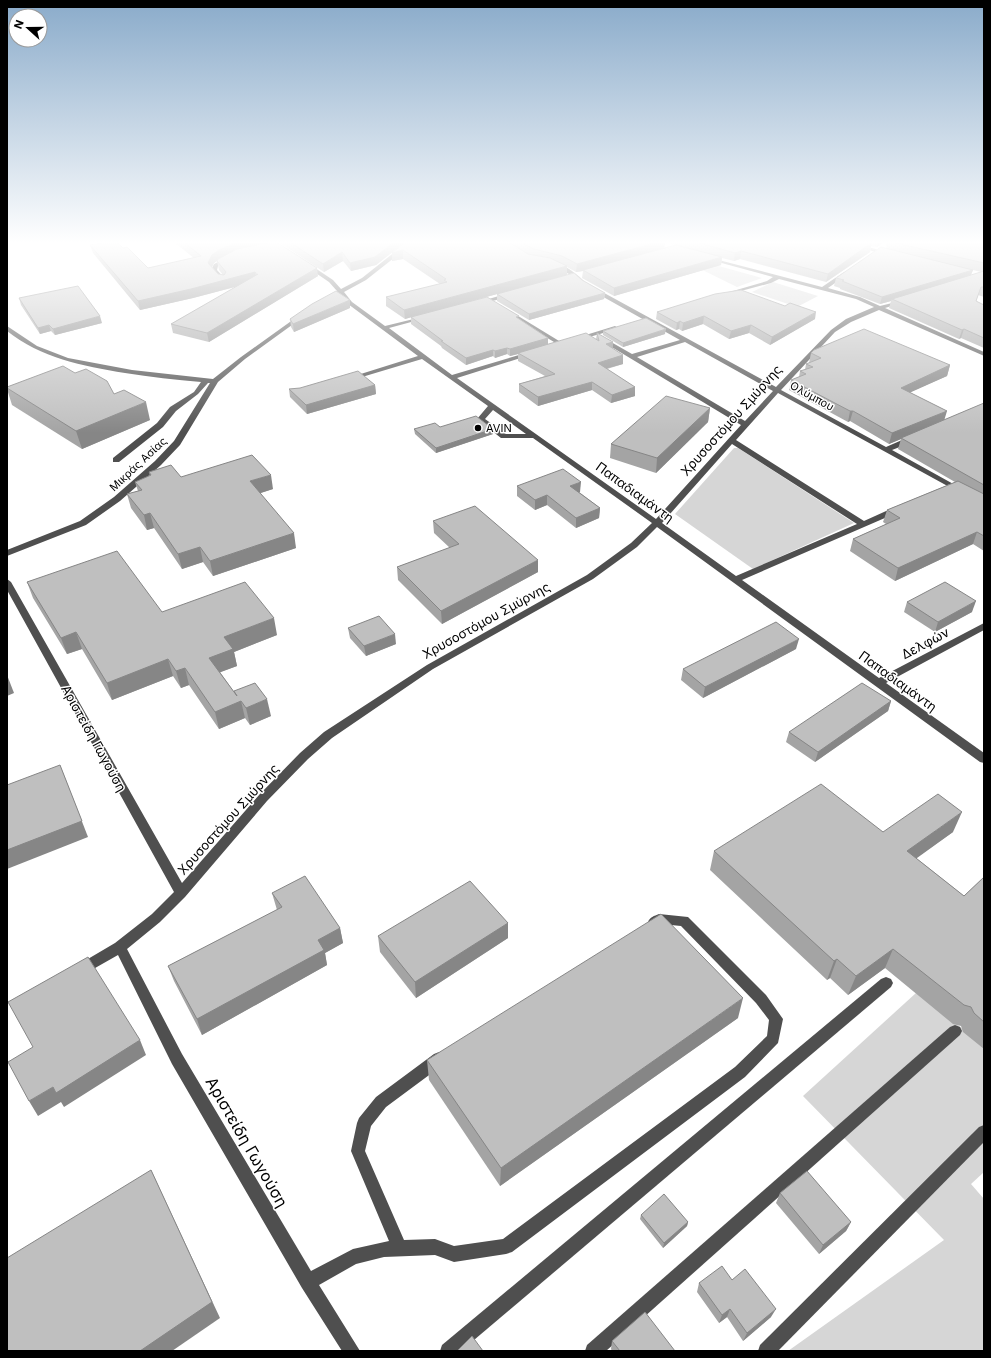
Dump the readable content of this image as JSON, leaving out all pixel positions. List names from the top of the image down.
{
  "streets": {
    "street": [
      "Ολύμπου",
      "Χρυσοστόμου Σμύρνης",
      "Μικράς Ασίας",
      "Παπαδιαμάντη",
      "Δελφών",
      "Αριστείδη Γωγούση"
    ]
  },
  "crossings": [
    ["Ολύμπου", "Χρυσοστόμου Σμύρνης"],
    ["Χρυσοστόμου Σμύρνης", "Παπαδιαμάντη"],
    ["Χρυσοστόμου Σμύρνης", "Αριστείδη Γωγούση"],
    ["Παπαδιαμάντη", "Δελφών"]
  ],
  "places": ["AVIN"],
  "north": "left"
}
